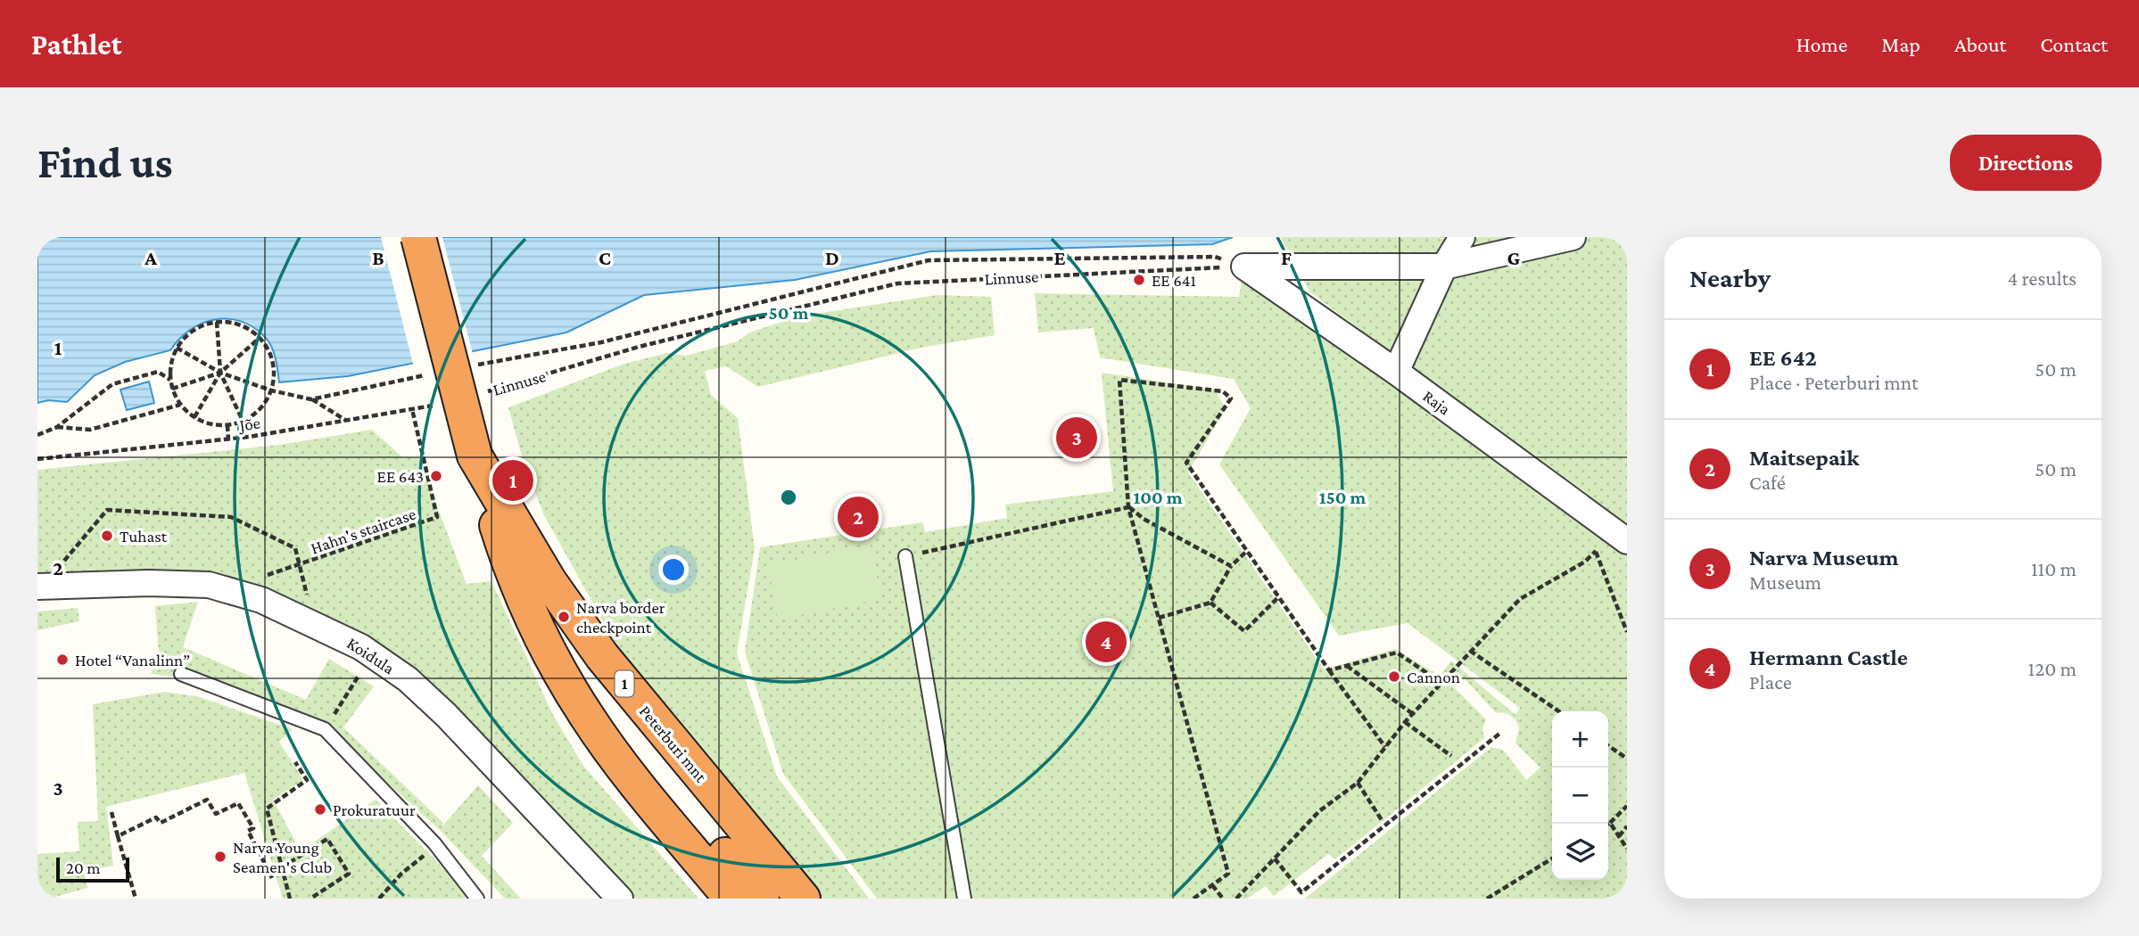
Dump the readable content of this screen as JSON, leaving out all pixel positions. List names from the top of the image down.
{
  "streets": {
    "highway": ["1", "Peterburi mnt"],
    "street": ["Raja", "Koidula"],
    "path": ["Linnuse", "Jõe", "Hahn's staircase"]
  },
  "crossings": [
    ["Linnuse", "Raja"],
    ["Jõe", "Hahn's staircase"]
  ],
  "places": [
    "EE 641",
    "EE 643",
    "Tuhast",
    "Narva border checkpoint",
    "Hotel “Vanalinn”",
    "Cannon",
    "Prokuratuur",
    "Narva Young Seamen's Club"
  ],
  "scale_bar": "20 m",
  "page": {
    "header": "Pathlet",
    "nav": [
      "Home",
      "Map",
      "About",
      "Contact"
    ],
    "buttons": "Directions",
    "title": "Find us",
    "heading": ["Nearby", "4 results"],
    "list": [
      {
        "mark": "1",
        "name": "EE 642",
        "note": "Place · Peterburi mnt",
        "value": "50 m"
      },
      {
        "mark": "2",
        "name": "Maitsepaik",
        "note": "Café",
        "value": "50 m"
      },
      {
        "mark": "3",
        "name": "Narva Museum",
        "note": "Museum",
        "value": "110 m"
      },
      {
        "mark": "4",
        "name": "Hermann Castle",
        "note": "Place",
        "value": "120 m"
      }
    ],
    "pins": [
      "3",
      "1",
      "2",
      "4"
    ],
    "map_buttons": ["+", "−"],
    "scale": "20 m"
  },
  "grid": {
    "columns": [
      "A",
      "B",
      "C",
      "D",
      "E",
      "F",
      "G"
    ],
    "rows": ["1", "2", "3"]
  },
  "rings": ["50 m", "100 m", "150 m"]
}
